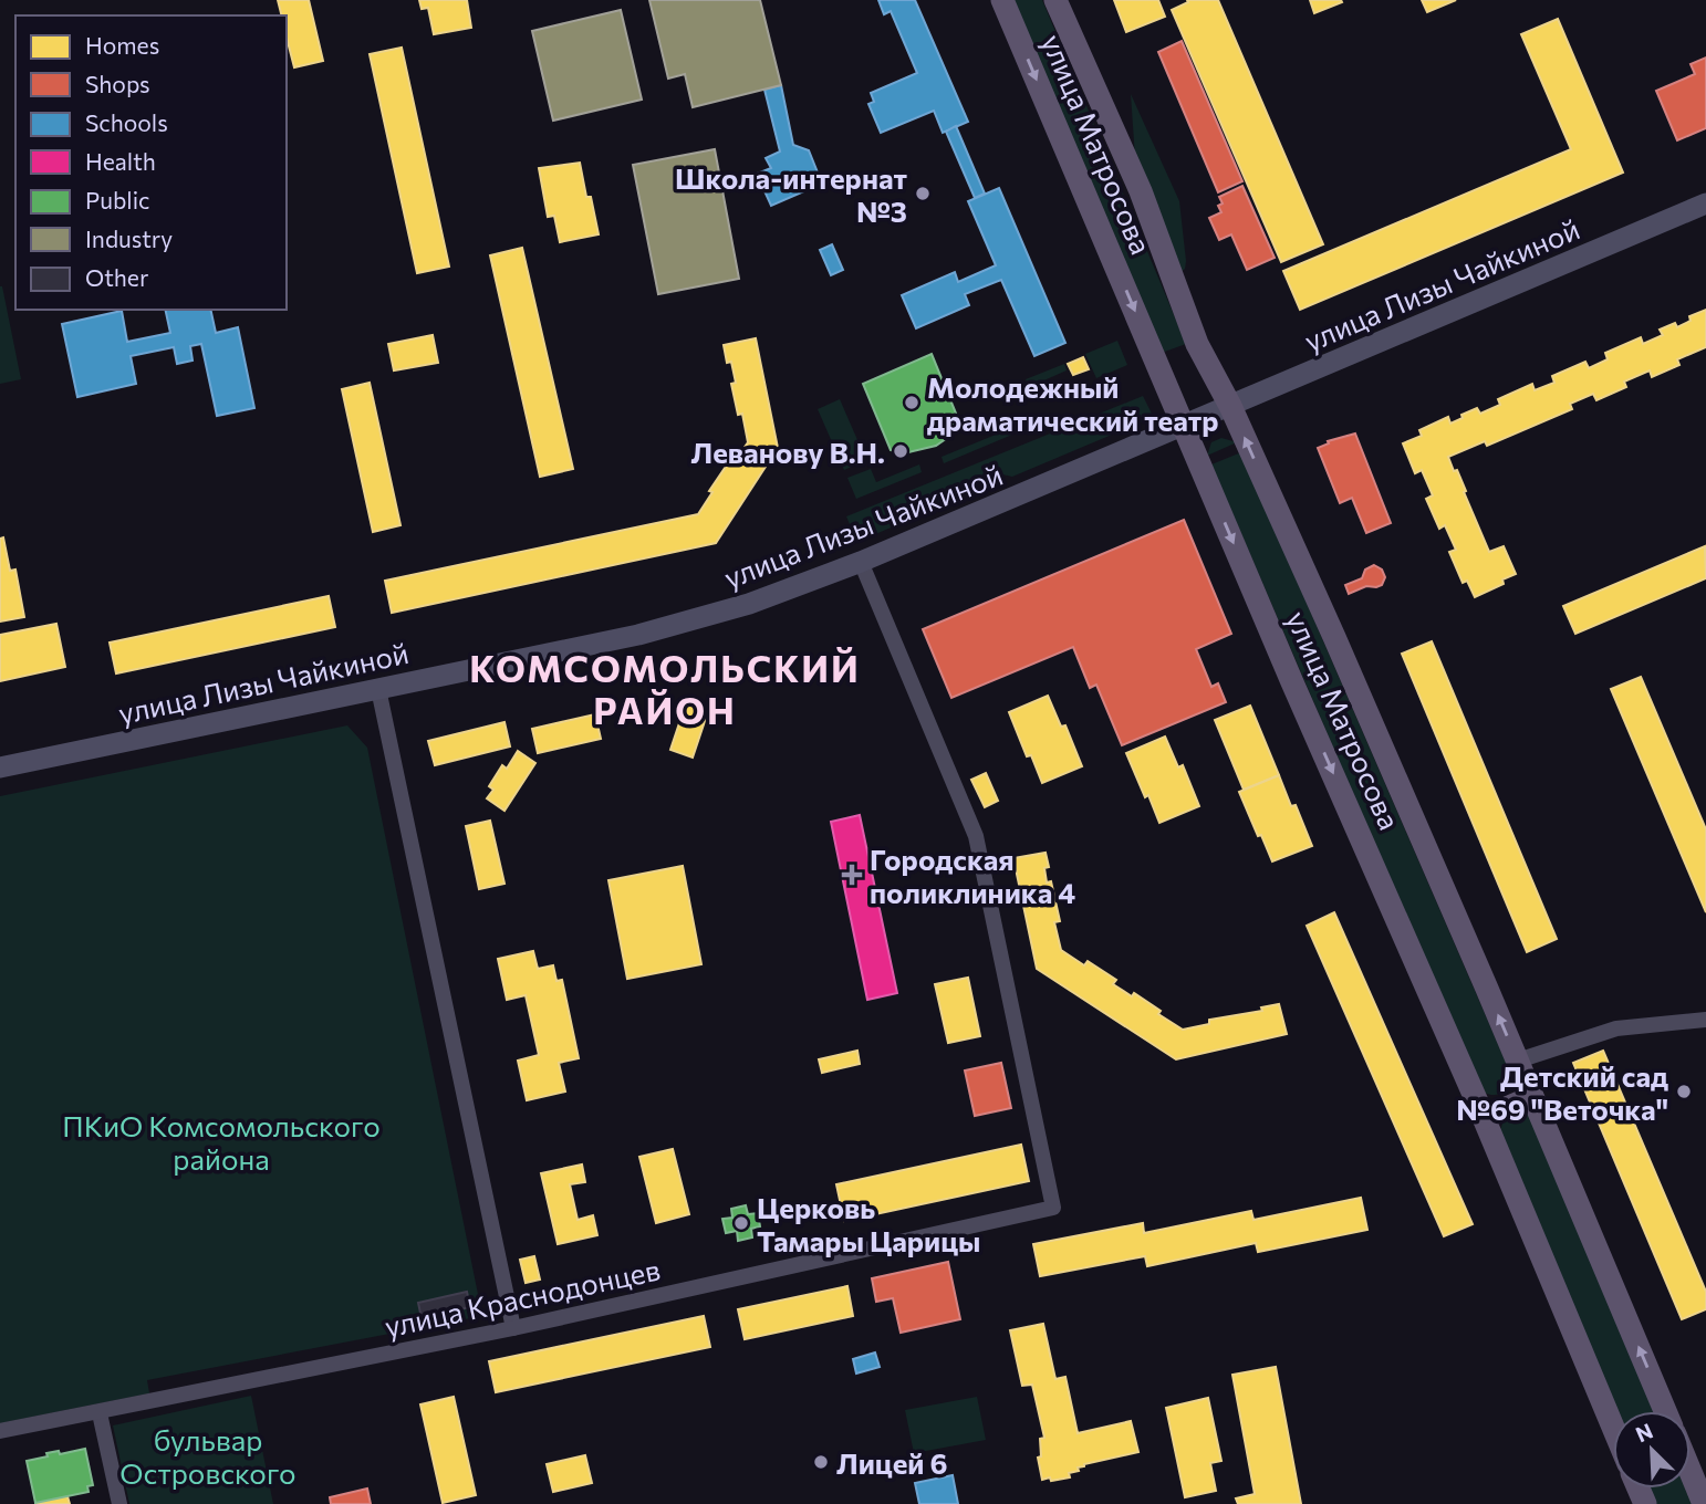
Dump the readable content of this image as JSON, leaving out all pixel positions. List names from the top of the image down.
{
  "streets": {
    "main road": ["улица Матросова", "улица Лизы Чайкиной"],
    "street": ["улица Краснодонцев"]
  },
  "crossings": [
    ["улица Матросова", "улица Лизы Чайкиной"],
    ["улица Лизы Чайкиной", "улица Краснодонцев"]
  ],
  "districts": ["КОМСОМОЛЬСКИЙ РАЙОН"],
  "parks": ["ПКиО Комсомольского района", "бульвар Островского"],
  "places": {
    "other": [
      "Школа-интернат №3",
      "Молодежный драматический театр",
      "Леванову В.Н.",
      "Детский сад №69 \"Веточка\"",
      "Церковь Тамары Царицы",
      "Лицей 6"
    ],
    "health": ["Городская поликлиника 4"]
  },
  "legend": [
    "Homes",
    "Shops",
    "Schools",
    "Health",
    "Public",
    "Industry",
    "Other"
  ],
  "north": "top left"
}
